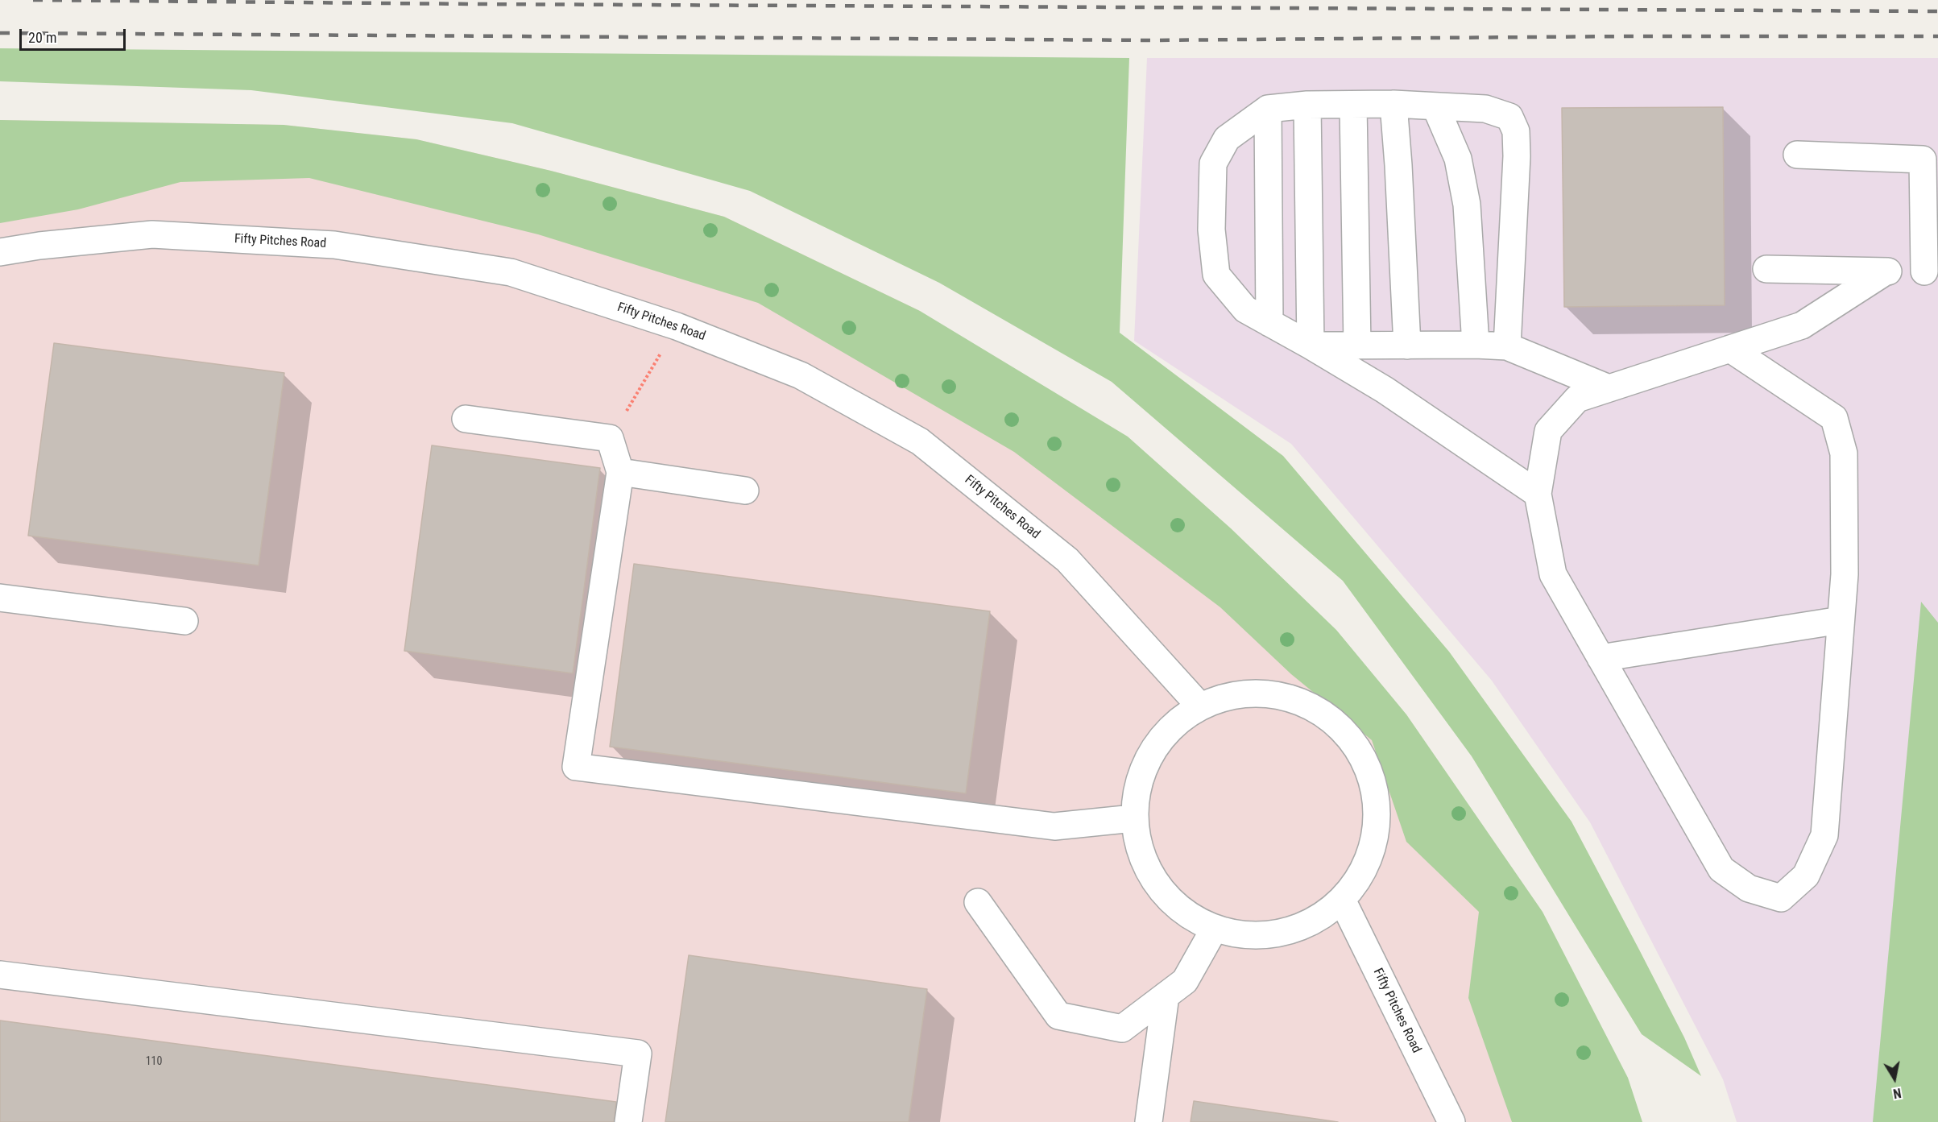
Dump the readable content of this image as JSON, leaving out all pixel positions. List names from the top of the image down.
{
  "streets": {
    "street": ["Fifty Pitches Road"]
  },
  "house_numbers": ["110"],
  "scale_bar": "20 m",
  "north": "bottom"
}
